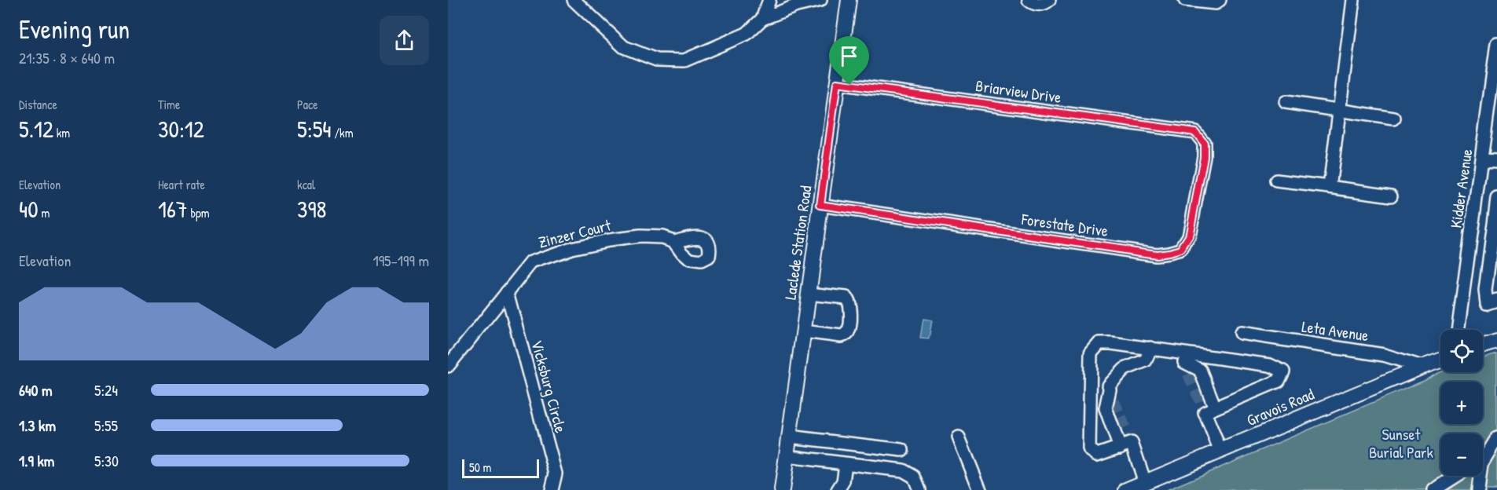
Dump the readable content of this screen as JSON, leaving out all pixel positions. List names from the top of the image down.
{
  "streets": {
    "main road": ["Laclede Station Road", "Gravois Road"],
    "street": [
      "Briarview Drive",
      "Kidder Avenue",
      "Forestate Drive",
      "Zinzer Court",
      "Leta Avenue",
      "Vicksburg Circle"
    ]
  },
  "crossings": [
    ["Briarview Drive", "Forestate Drive"],
    ["Briarview Drive", "Laclede Station Road"],
    ["Forestate Drive", "Laclede Station Road"],
    ["Zinzer Court", "Vicksburg Circle"],
    ["Leta Avenue", "Gravois Road"]
  ],
  "parks": ["Sunset Burial Park"],
  "scale_bar": "50 m",
  "page": {
    "heading": ["Evening run", "21:35 · 8 × 640 m"],
    "stats": [
      ["Distance", "5.12 km"],
      ["Time", "30:12"],
      ["Pace", "5:54 /km"],
      ["Elevation", "40 m"],
      ["Heart rate", "167 bpm"],
      ["kcal", "398"]
    ],
    "chart": ["Elevation", "195–199 m"],
    "map_buttons": ["+", "−"],
    "list": [
      {
        "name": "640 m",
        "note": "5:24"
      },
      {
        "name": "1.3 km",
        "note": "5:55"
      },
      {
        "name": "1.9 km",
        "note": "5:30"
      }
    ],
    "scale": "50 m"
  }
}
